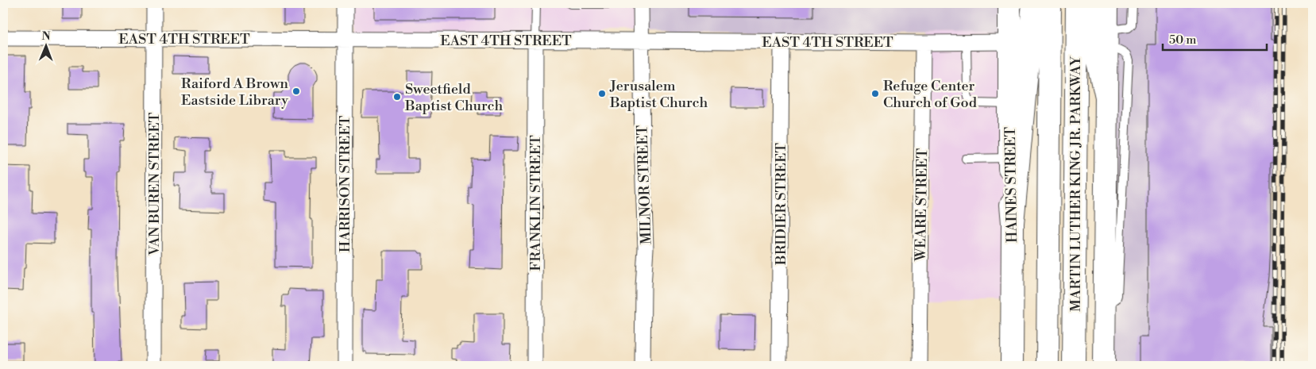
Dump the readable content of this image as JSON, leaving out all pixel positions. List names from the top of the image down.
{
  "streets": {
    "main road": ["MARTIN LUTHER KING JR. PARKWAY", "HAINES STREET"],
    "street": [
      "EAST 4TH STREET",
      "VAN BUREN STREET",
      "HARRISON STREET",
      "MILNOR STREET",
      "FRANKLIN STREET",
      "BRIDIER STREET",
      "WEARE STREET"
    ]
  },
  "crossings": [
    ["EAST 4TH STREET", "VAN BUREN STREET"],
    ["EAST 4TH STREET", "HARRISON STREET"],
    ["EAST 4TH STREET", "MILNOR STREET"],
    ["EAST 4TH STREET", "HAINES STREET"],
    ["EAST 4TH STREET", "FRANKLIN STREET"],
    ["EAST 4TH STREET", "BRIDIER STREET"],
    ["EAST 4TH STREET", "WEARE STREET"]
  ],
  "places": [
    "Raiford A Brown Eastside Library",
    "Jerusalem Baptist Church",
    "Refuge Center Church of God",
    "Sweetfield Baptist Church"
  ],
  "scale_bar": "50 m",
  "north": "top"
}
